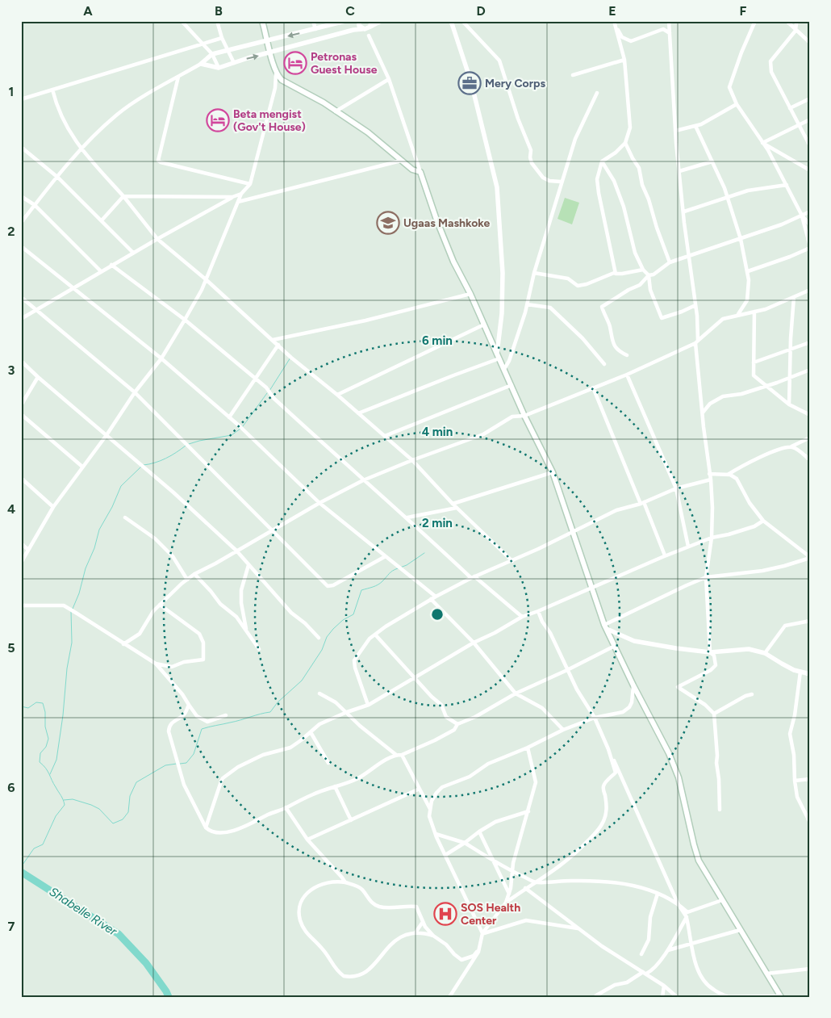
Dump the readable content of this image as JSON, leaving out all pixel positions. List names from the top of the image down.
{
  "water": ["Shabelle River"],
  "places": {
    "hotel": ["Petronas Guest House", "Beta mengist (Gov't House)"],
    "office": ["Mery Corps"],
    "school or university": ["Ugaas Mashkoke"],
    "hospital": ["SOS Health Center"]
  },
  "grid": {
    "columns": [
      "A",
      "B",
      "C",
      "D",
      "E",
      "F"
    ],
    "rows": [
      "1",
      "2",
      "3",
      "4",
      "5",
      "6",
      "7"
    ]
  },
  "rings": ["6 min", "4 min", "2 min"]
}
